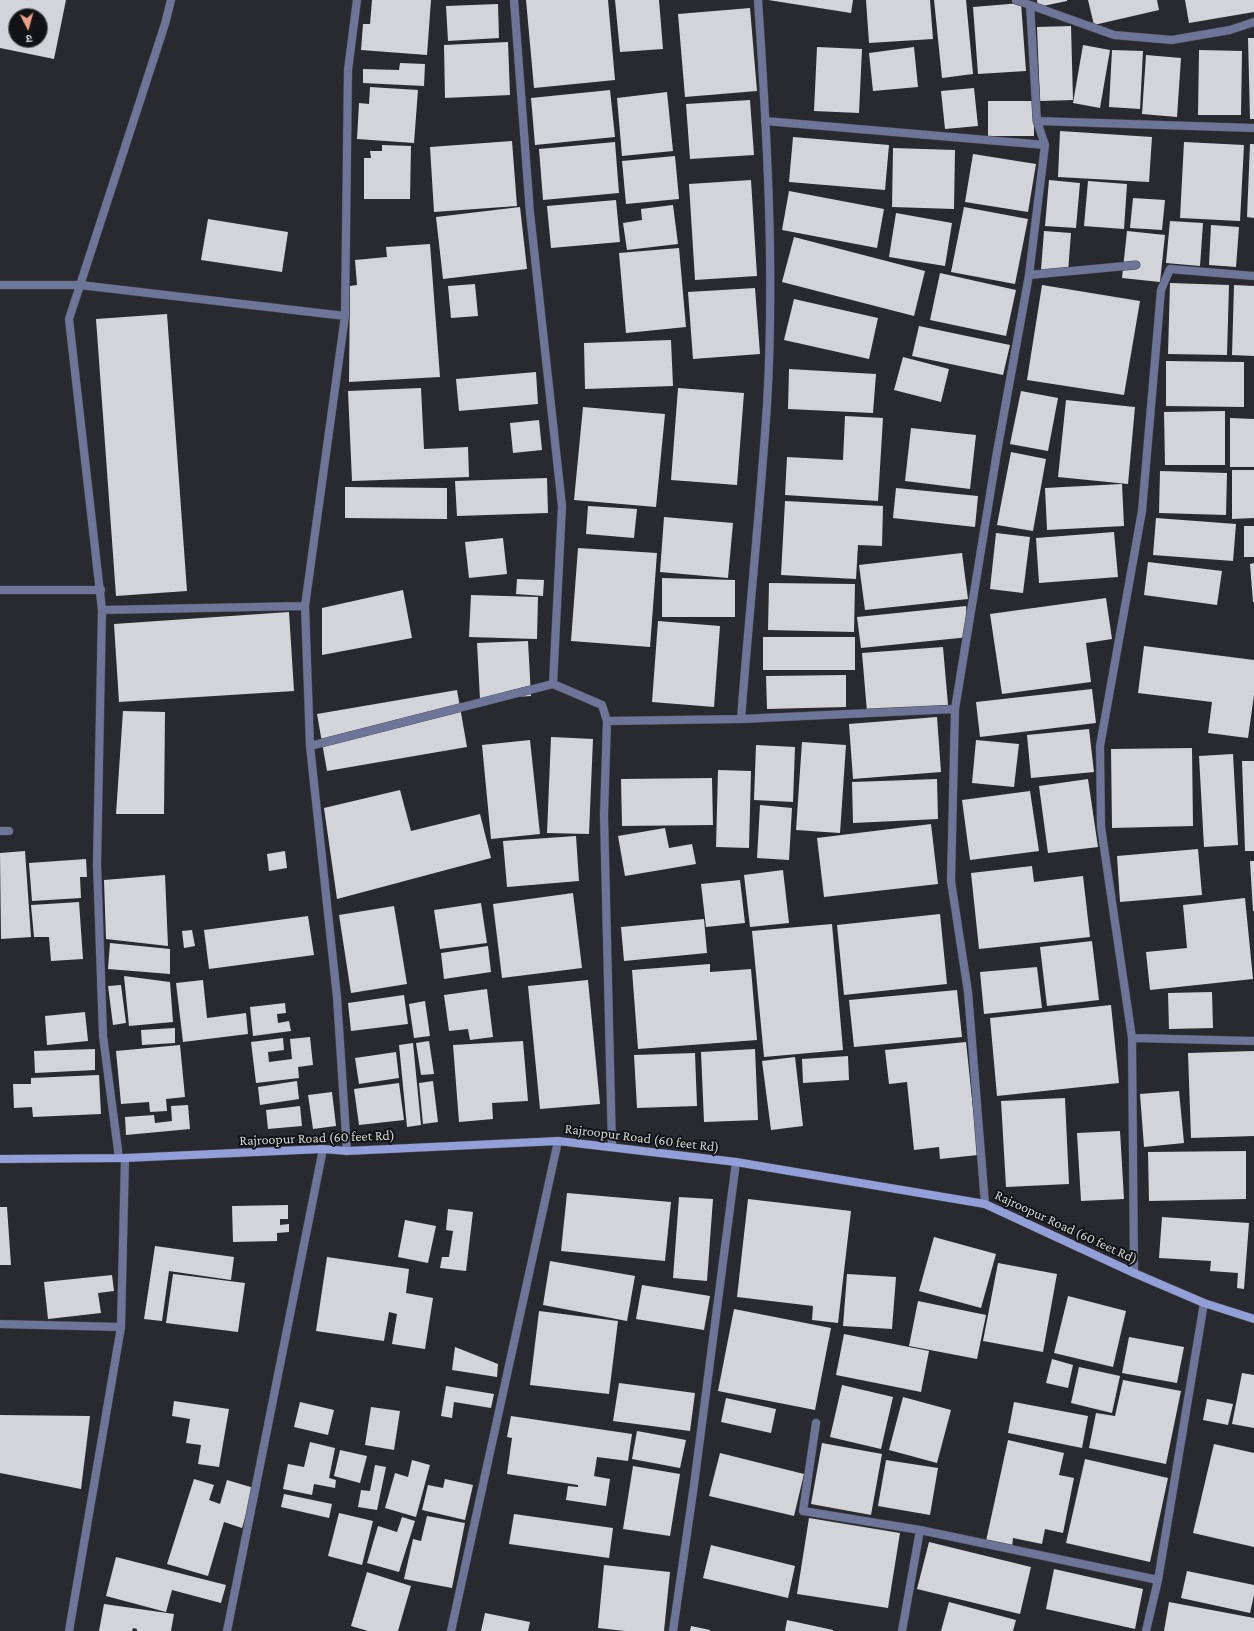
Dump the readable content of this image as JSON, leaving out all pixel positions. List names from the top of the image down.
{
  "streets": {
    "main road": ["Rajroopur Road (60 feet Rd)"]
  },
  "north": "bottom"
}
